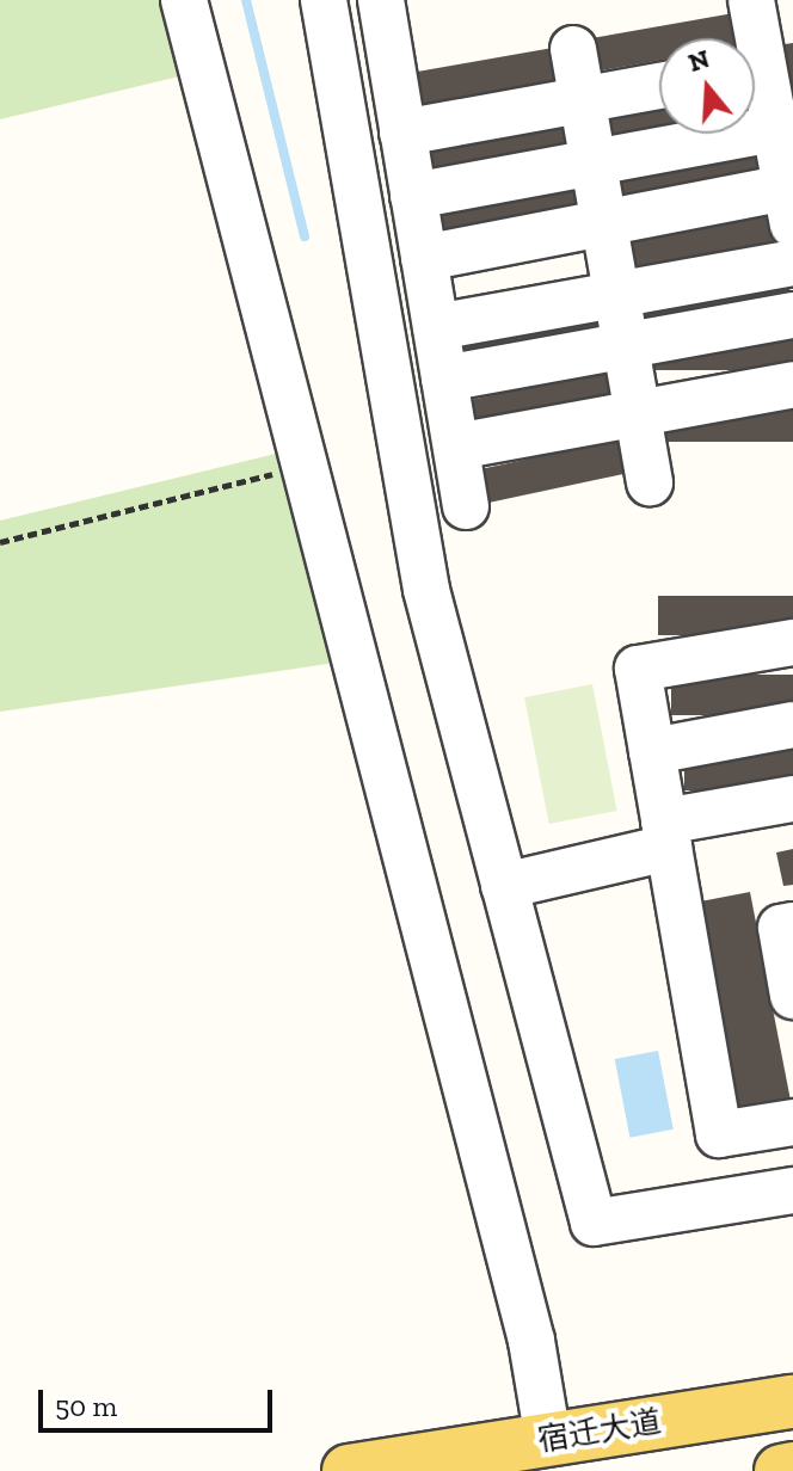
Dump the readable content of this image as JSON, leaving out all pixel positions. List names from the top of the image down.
{
  "streets": {
    "main road": ["宿迁大道"]
  },
  "scale_bar": "50 m",
  "north": "top"
}
